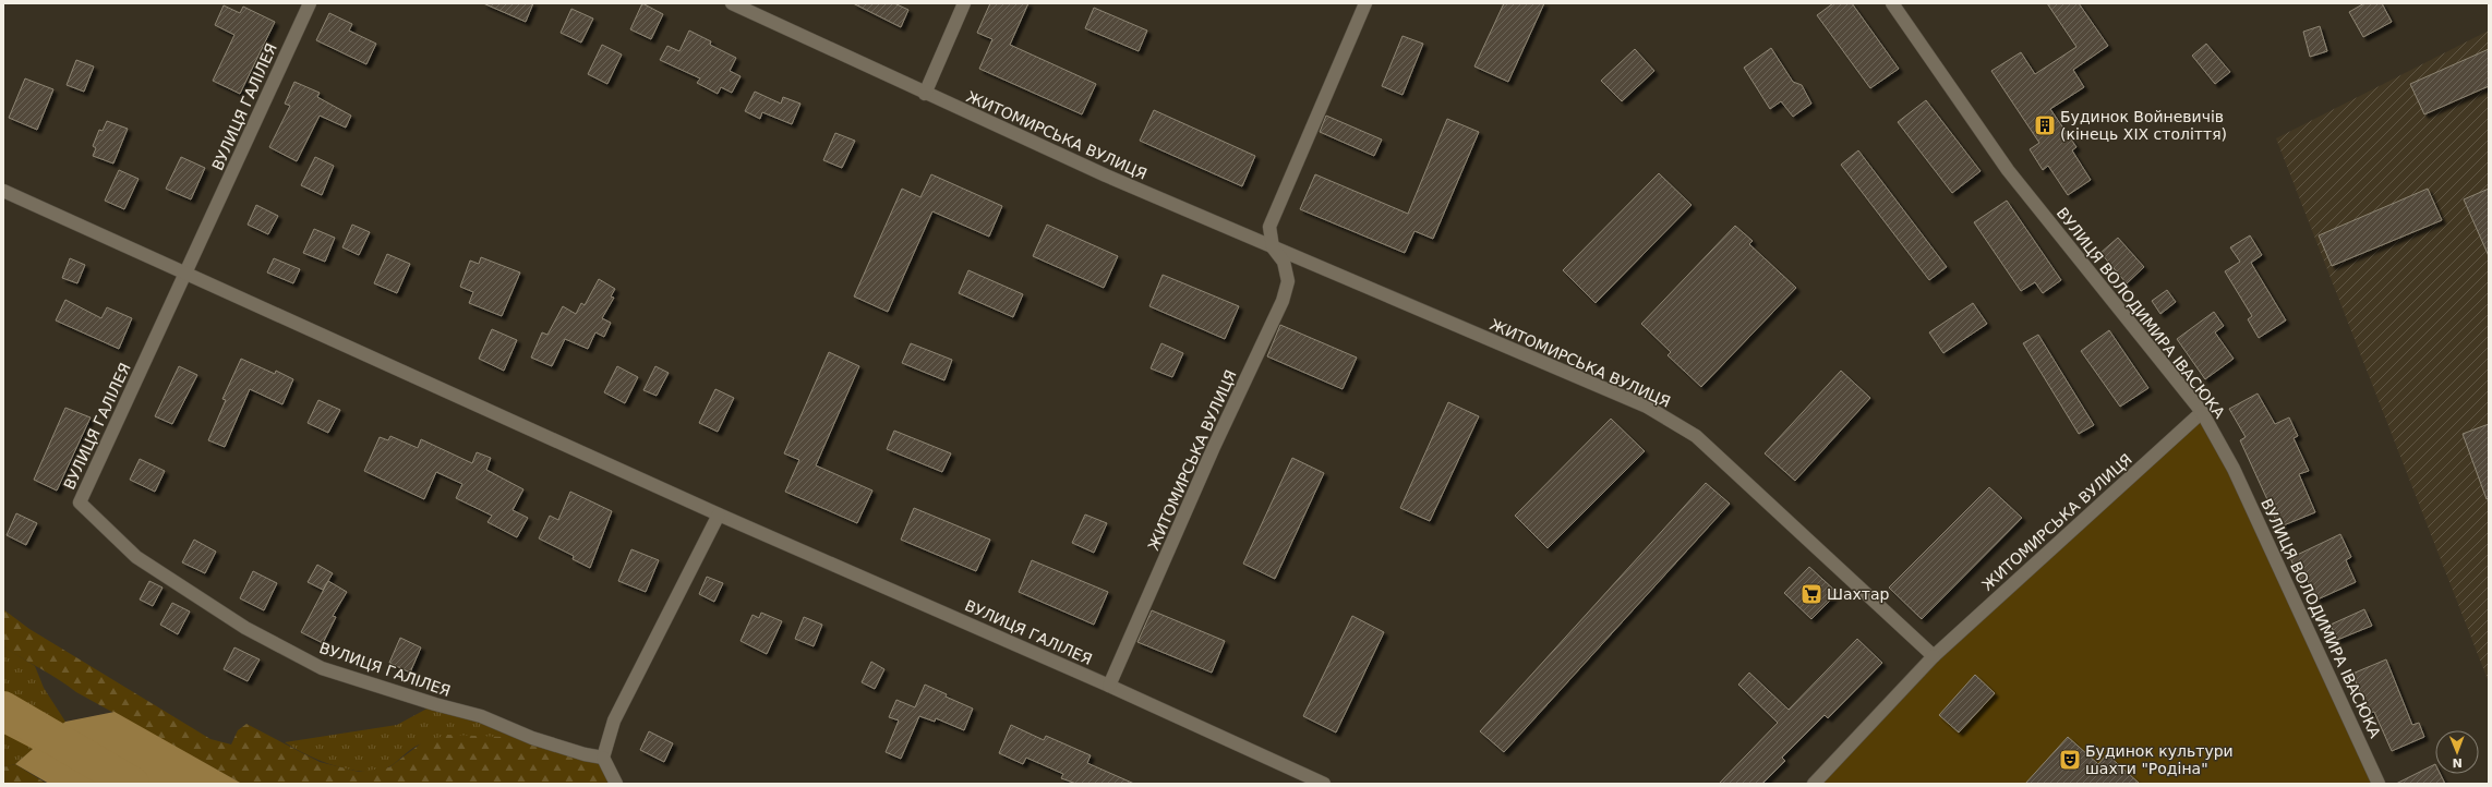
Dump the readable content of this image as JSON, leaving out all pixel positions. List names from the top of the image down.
{
  "streets": {
    "street": ["ВУЛИЦЯ ГАЛІЛЕЯ", "ЖИТОМИРСЬКА ВУЛИЦЯ", "ВУЛИЦЯ ВОЛОДИМИРА ІВАСЮКА"]
  },
  "crossings": [
    ["ВУЛИЦЯ ГАЛІЛЕЯ", "ЖИТОМИРСЬКА ВУЛИЦЯ"],
    ["ЖИТОМИРСЬКА ВУЛИЦЯ", "ВУЛИЦЯ ВОЛОДИМИРА ІВАСЮКА"]
  ],
  "places": {
    "building": ["Будинок Войневичів (кінець ХІХ століття)"],
    "supermarket": ["Шахтар"],
    "theatre": ["Будинок культури шахти \"Родіна\""]
  },
  "north": "bottom"
}
